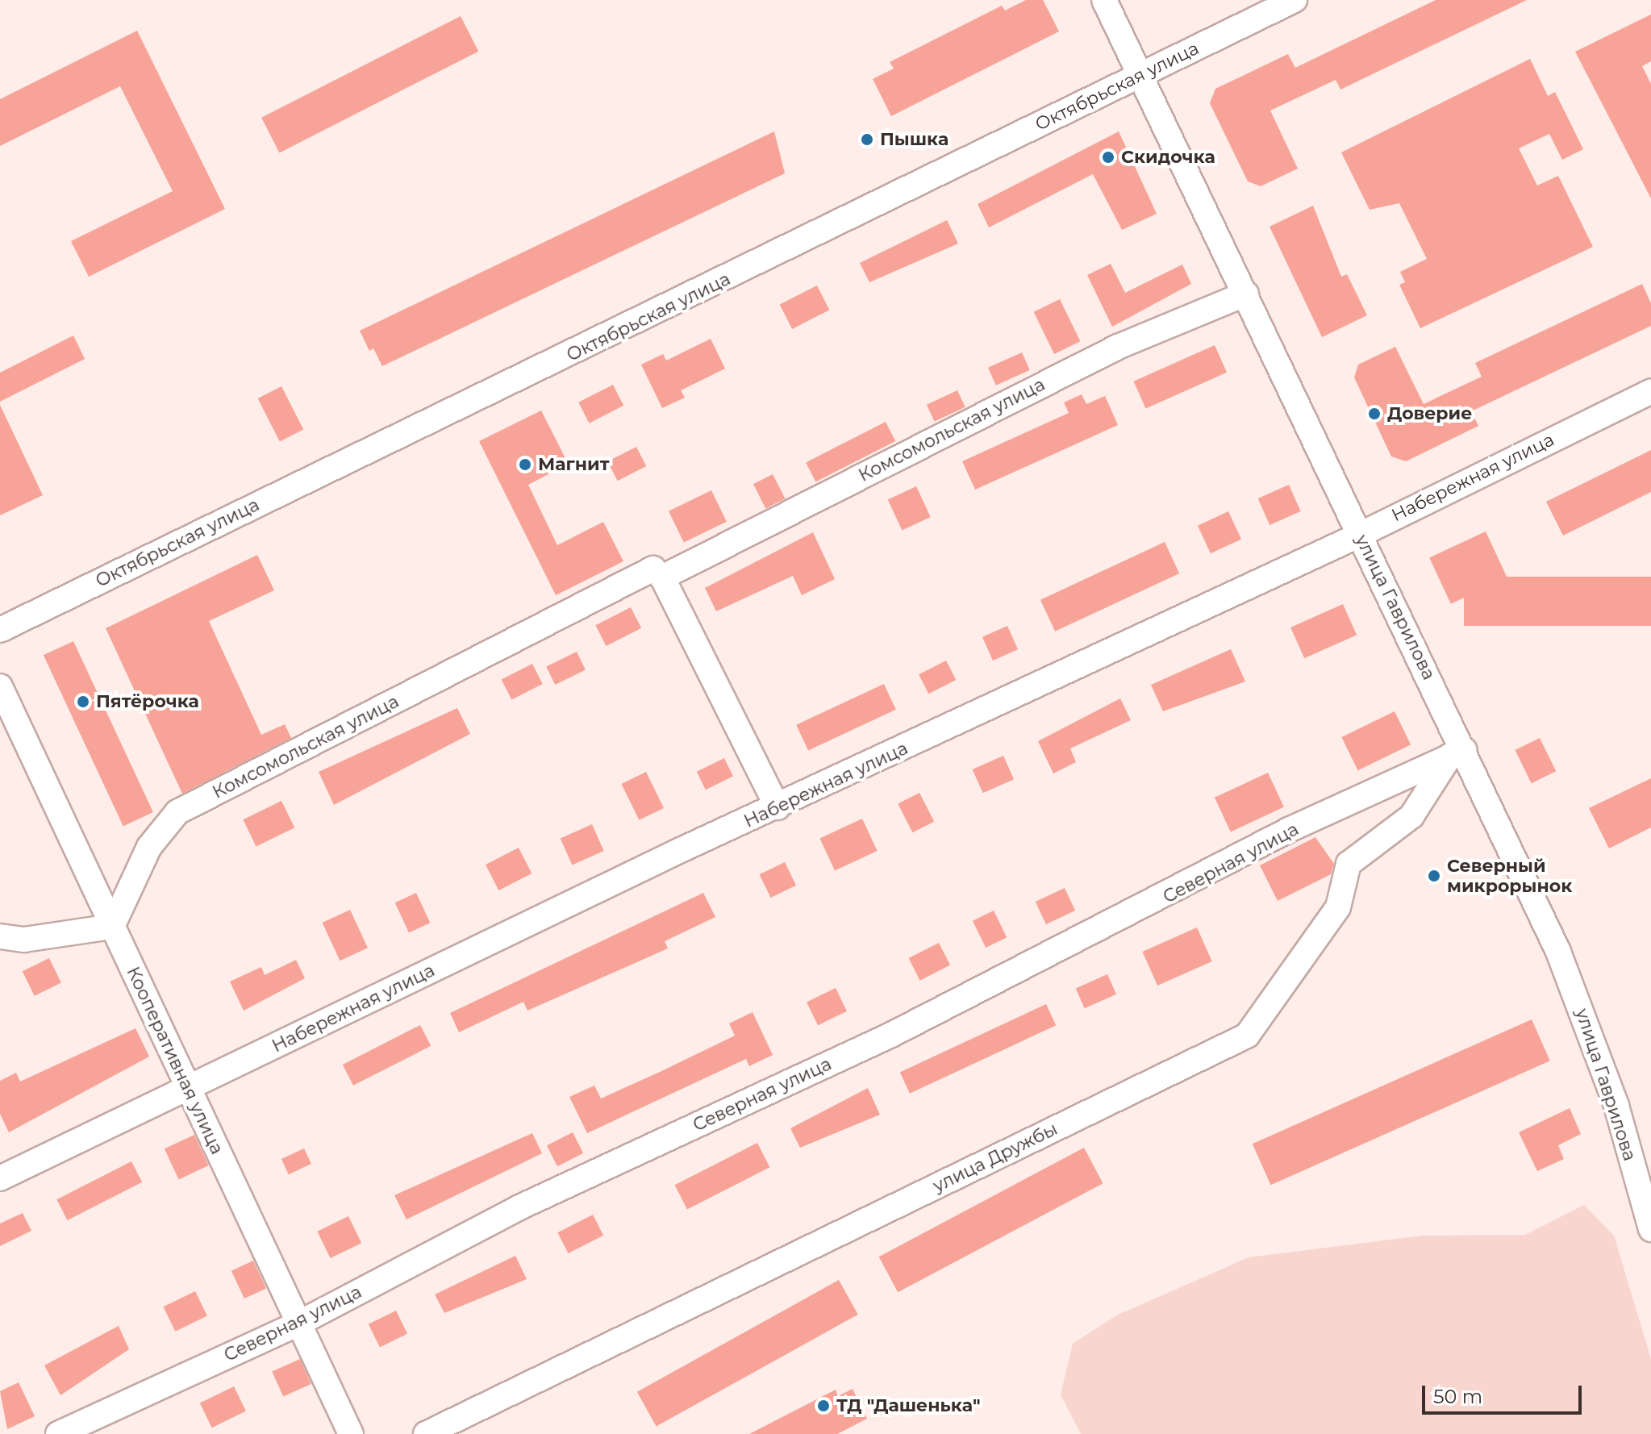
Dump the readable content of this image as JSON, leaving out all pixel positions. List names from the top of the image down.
{
  "streets": {
    "street": [
      "Октябрьская улица",
      "Комсомольская улица",
      "Набережная улица",
      "улица Гаврилова",
      "Северная улица",
      "Кооперативная улица",
      "улица Дружбы"
    ]
  },
  "crossings": [
    ["Октябрьская улица", "улица Гаврилова"],
    ["Комсомольская улица", "улица Гаврилова"],
    ["Комсомольская улица", "Кооперативная улица"],
    ["Набережная улица", "улица Гаврилова"],
    ["Набережная улица", "Кооперативная улица"],
    ["улица Гаврилова", "Северная улица"],
    ["улица Гаврилова", "улица Дружбы"],
    ["Северная улица", "Кооперативная улица"],
    ["Северная улица", "улица Дружбы"]
  ],
  "places": [
    "Пышка",
    "Скидочка",
    "Доверие",
    "Магнит",
    "Пятёрочка",
    "Северный микрорынок",
    "ТД \"Дашенька\""
  ],
  "scale_bar": "50 m"
}
